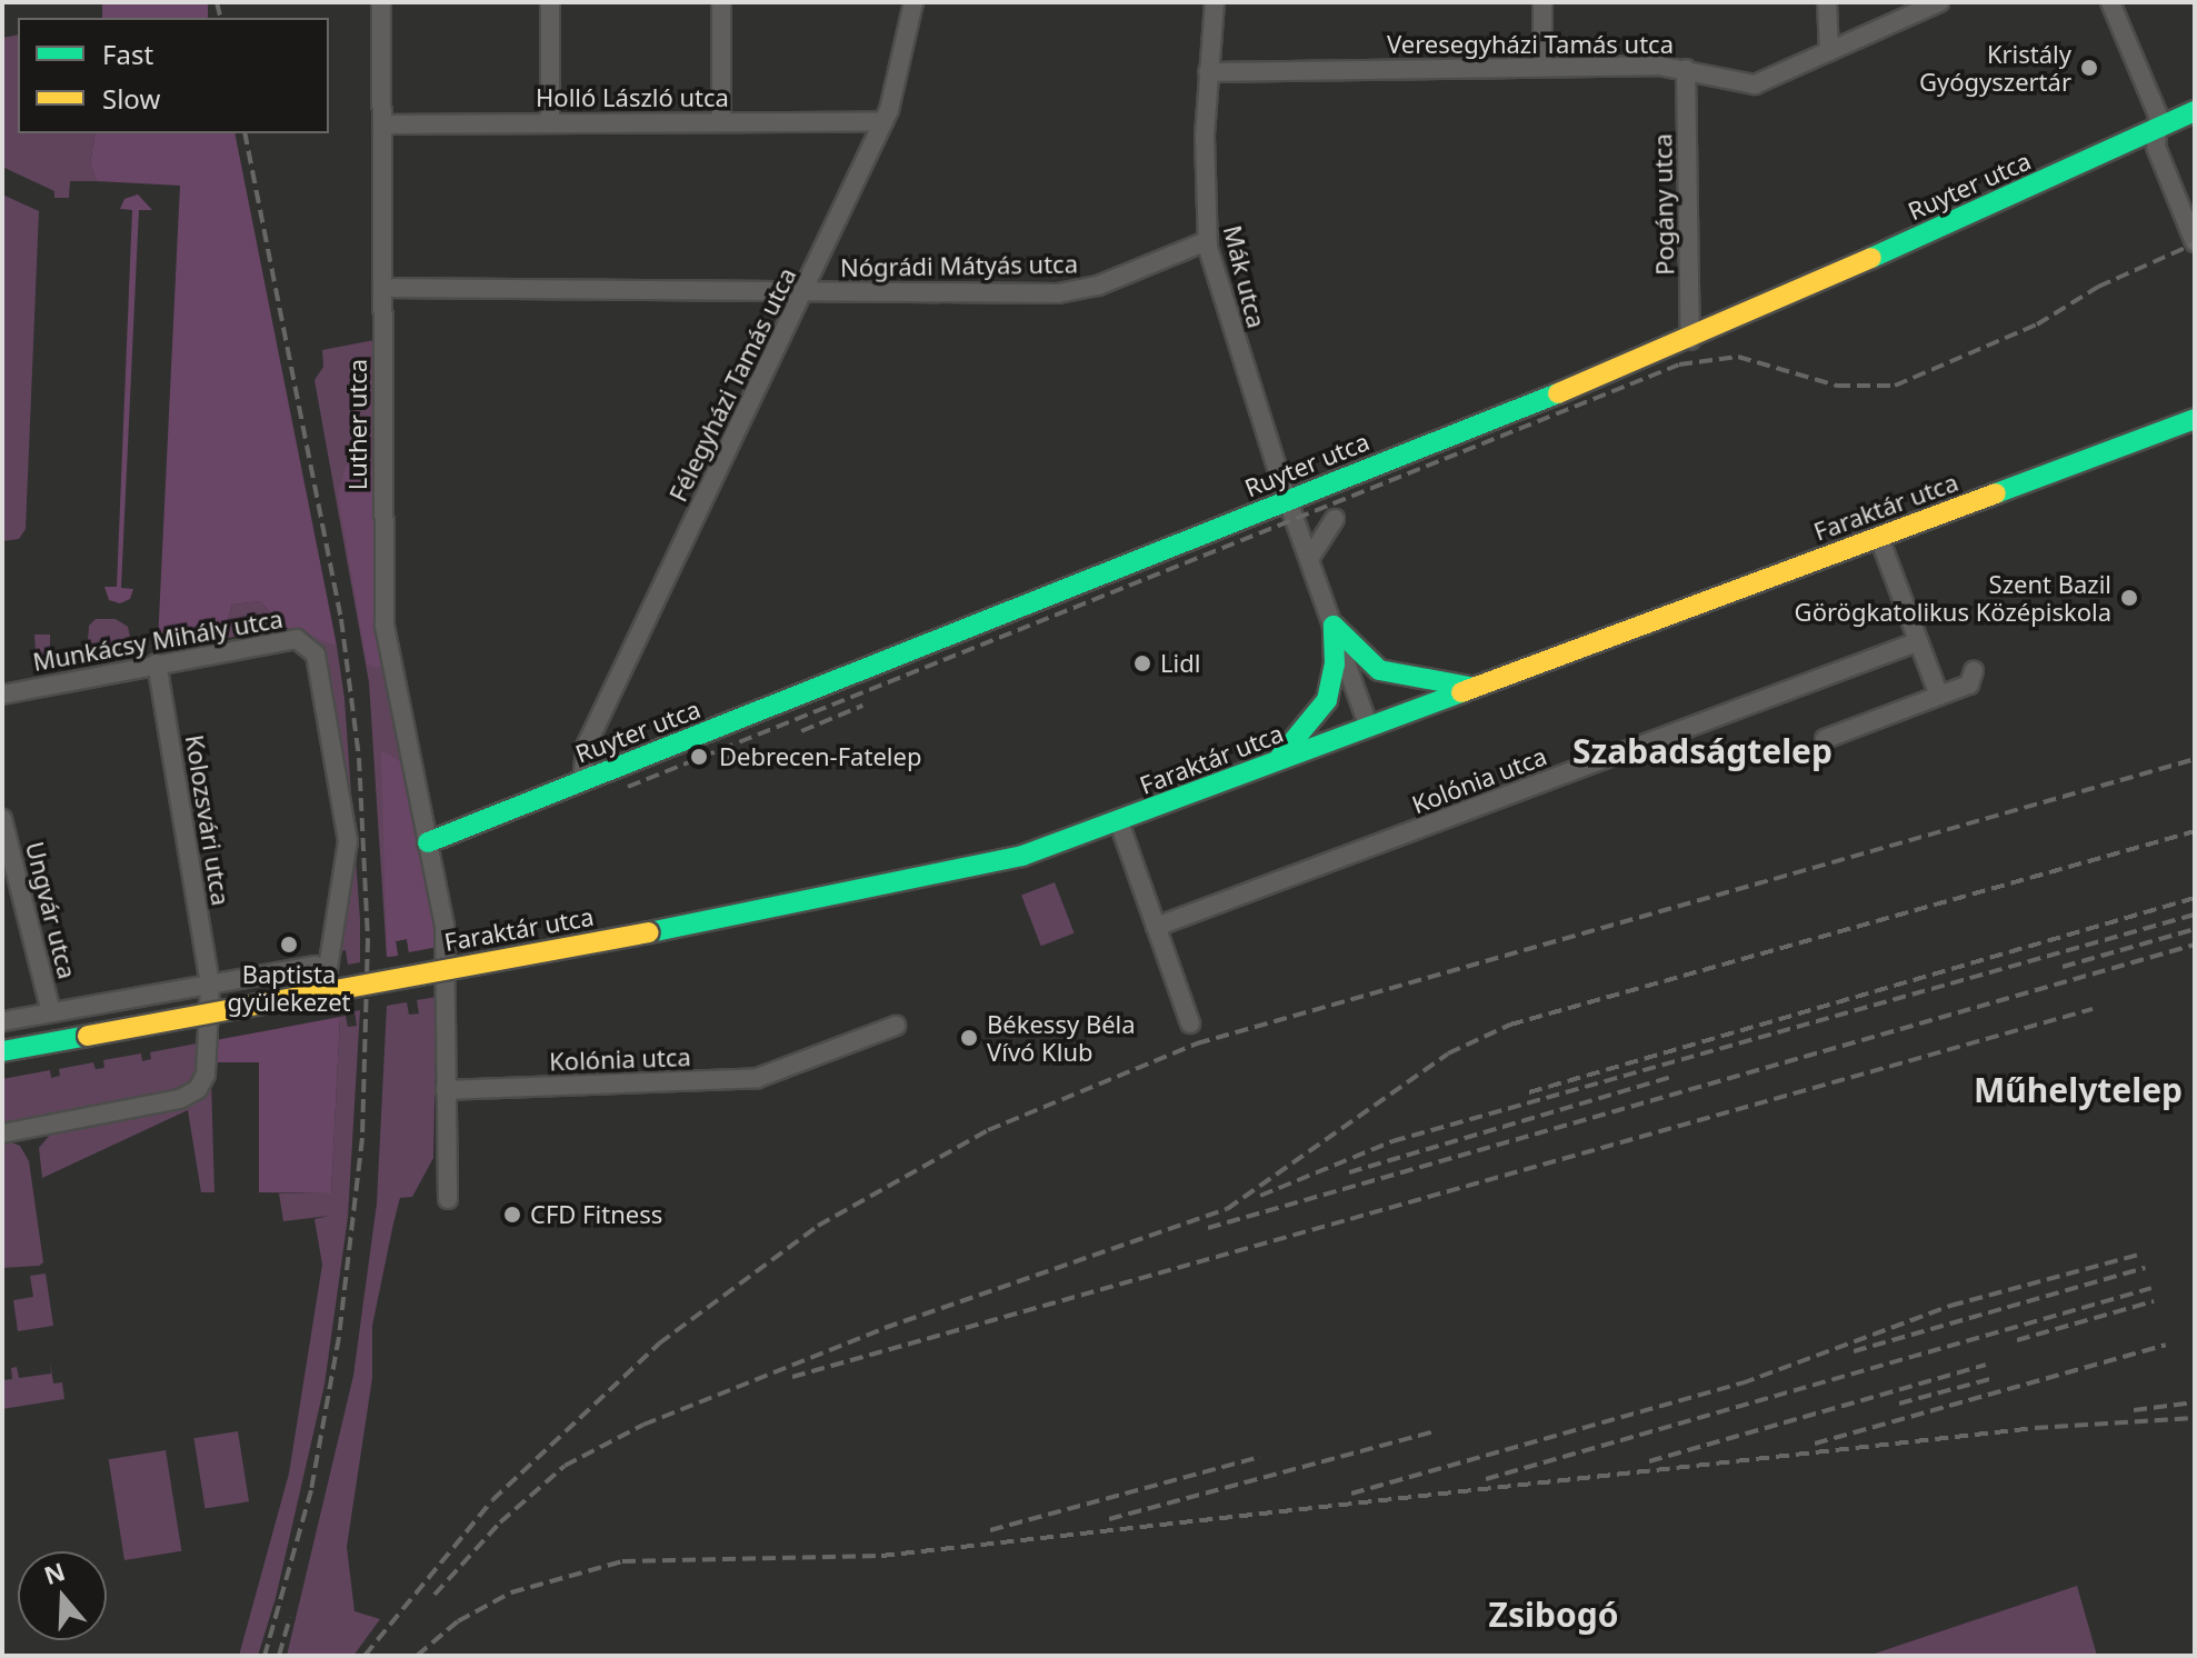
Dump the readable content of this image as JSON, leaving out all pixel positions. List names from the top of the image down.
{
  "streets": {
    "main road": ["Ruyter utca", "Faraktár utca"],
    "street": [
      "Veresegyházi Tamás utca",
      "Holló László utca",
      "Pogány utca",
      "Nógrádi Mátyás utca",
      "Mák utca",
      "Félegyházi Tamás utca",
      "Luther utca",
      "Munkácsy Mihály utca",
      "Kolónia utca",
      "Kolozsvári utca",
      "Ungvár utca"
    ]
  },
  "crossings": [
    ["Veresegyházi Tamás utca", "Pogány utca"],
    ["Veresegyházi Tamás utca", "Mák utca"],
    ["Holló László utca", "Félegyházi Tamás utca"],
    ["Holló László utca", "Luther utca"],
    ["Ruyter utca", "Pogány utca"],
    ["Ruyter utca", "Mák utca"],
    ["Ruyter utca", "Félegyházi Tamás utca"],
    ["Ruyter utca", "Luther utca"],
    ["Nógrádi Mátyás utca", "Mák utca"],
    ["Nógrádi Mátyás utca", "Félegyházi Tamás utca"],
    ["Nógrádi Mátyás utca", "Luther utca"],
    ["Mák utca", "Faraktár utca"],
    ["Luther utca", "Kolónia utca"],
    ["Munkácsy Mihály utca", "Kolozsvári utca"]
  ],
  "districts": ["Szabadságtelep", "Műhelytelep", "Zsibogó"],
  "places": [
    "Kristály Gyógyszertár",
    "Szent Bazil Görögkatolikus Középiskola",
    "Lidl",
    "Debrecen-Fatelep",
    "Baptista gyülekezet",
    "Békessy Béla Vívó Klub",
    "CFD Fitness"
  ],
  "legend": ["Fast", "Slow"],
  "north": "top"
}
